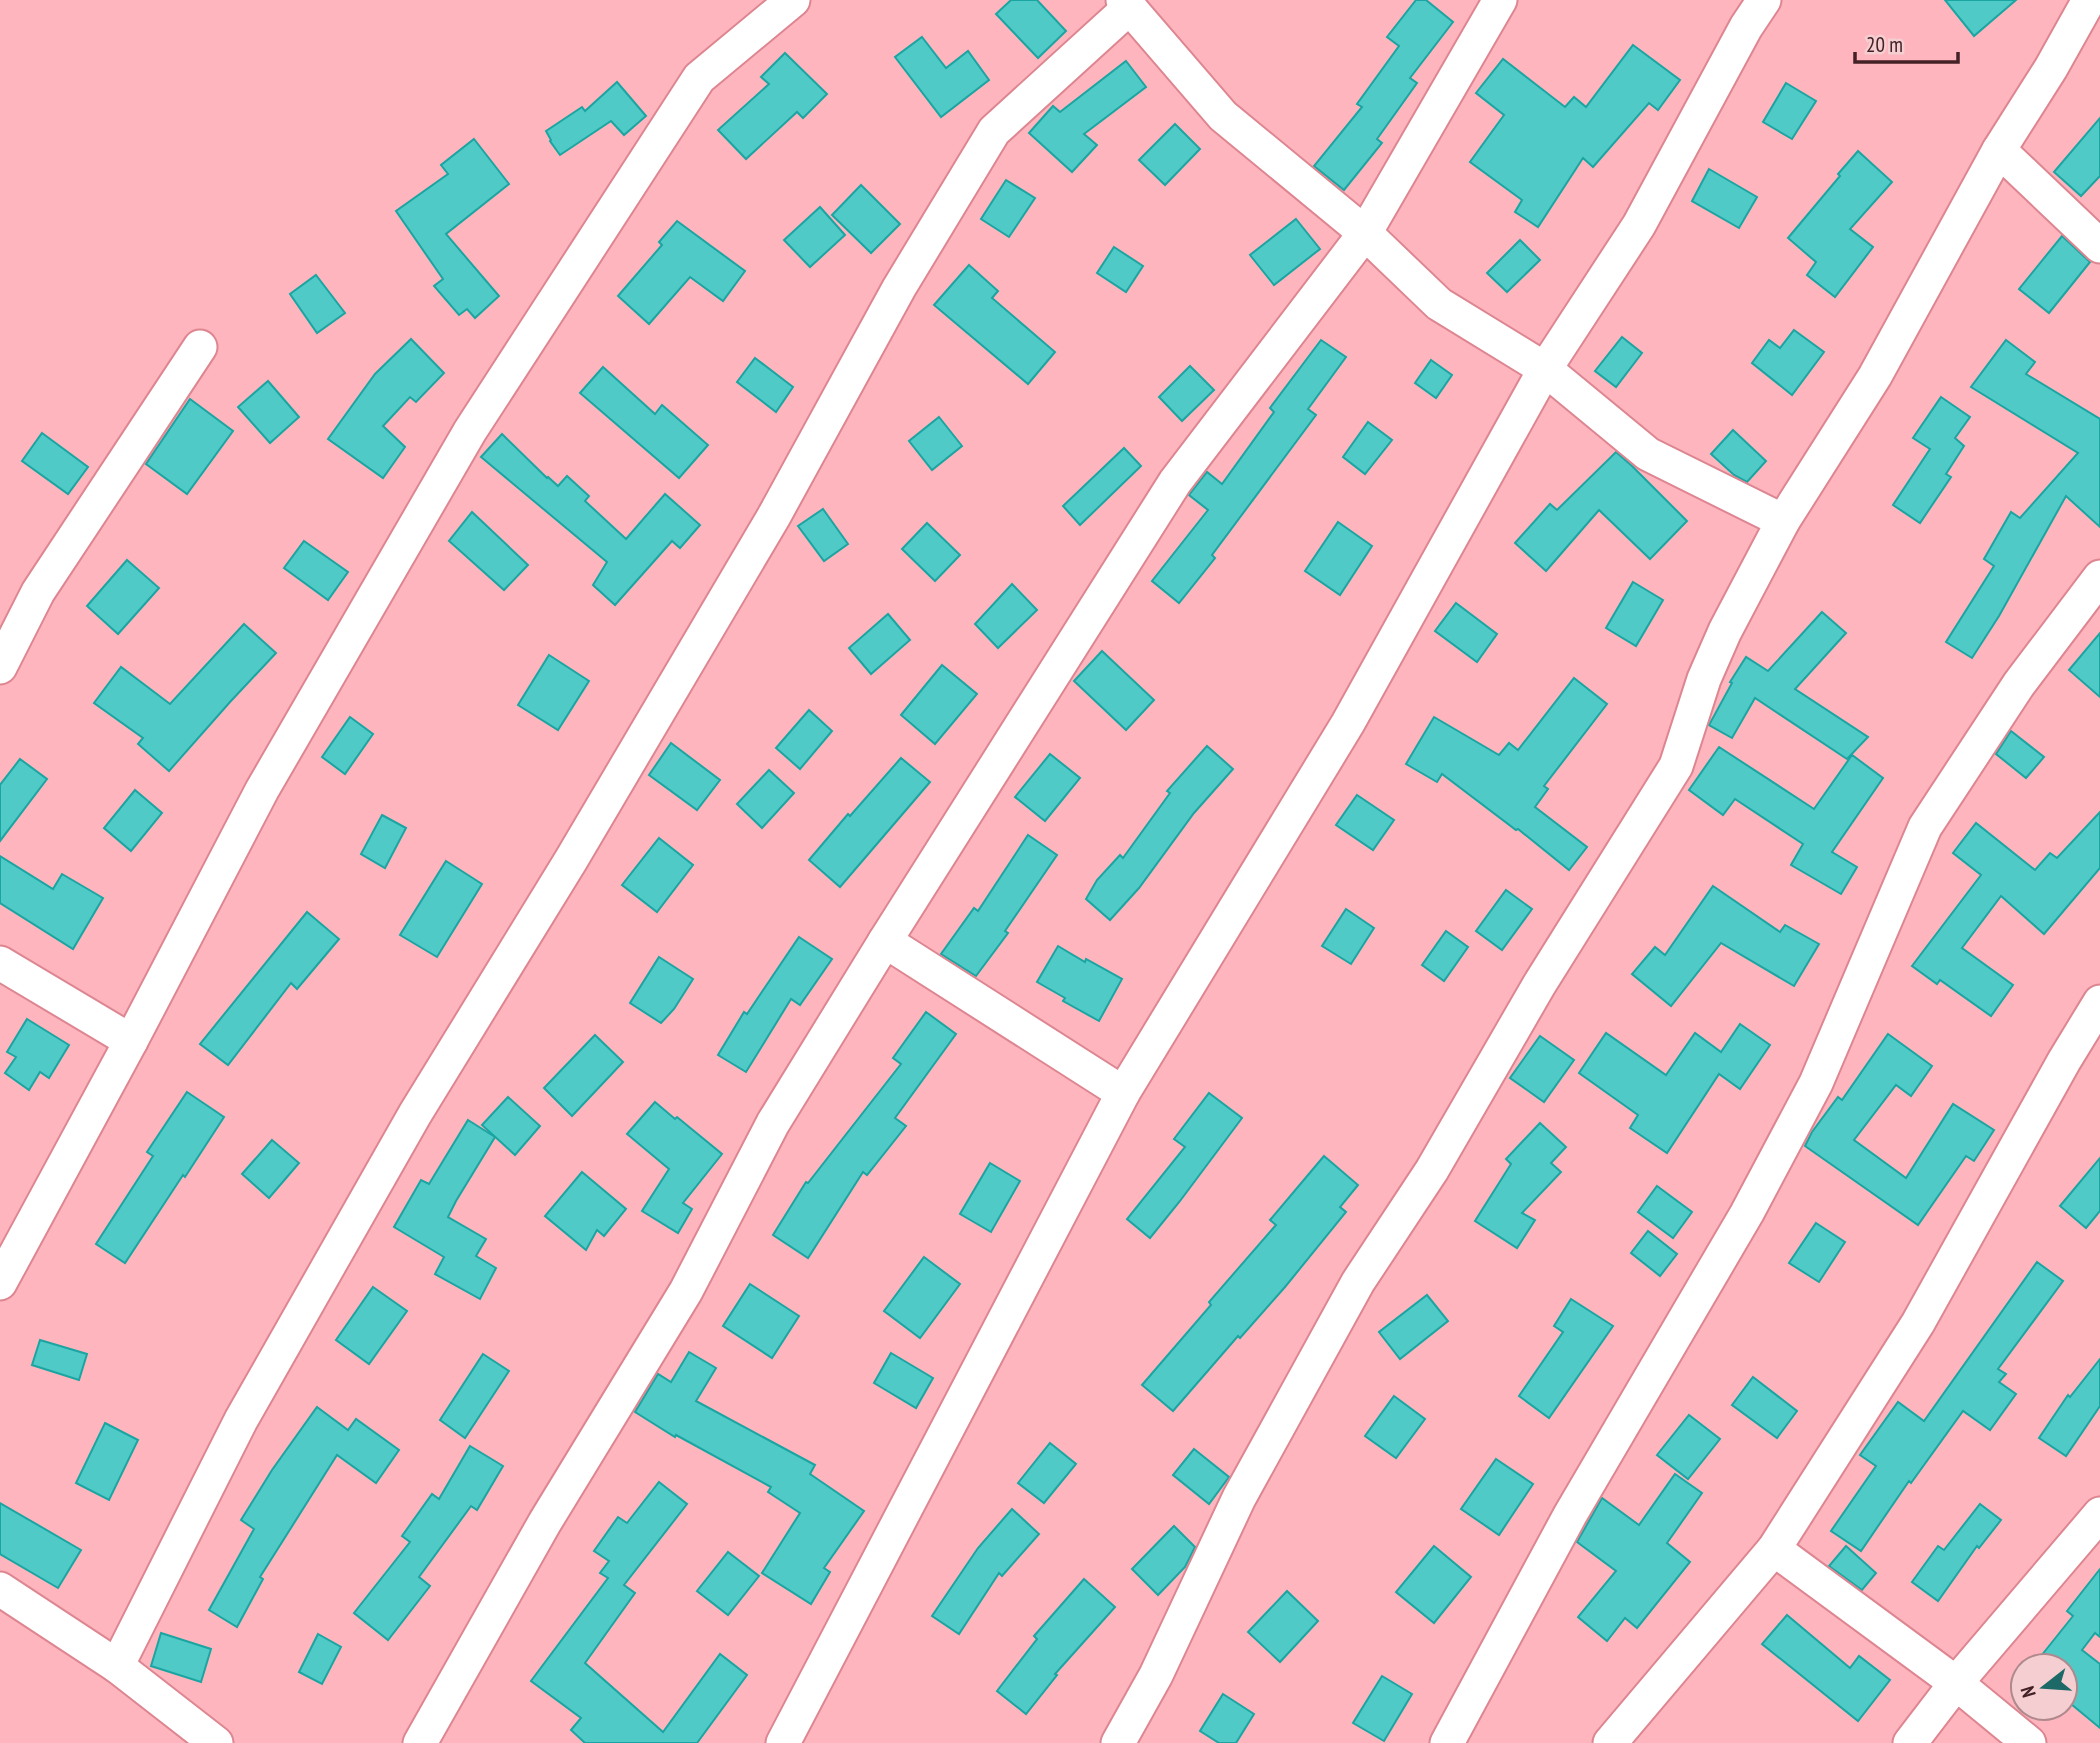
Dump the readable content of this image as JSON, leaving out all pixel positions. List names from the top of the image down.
{
  "scale_bar": "20 m",
  "north": "left"
}
